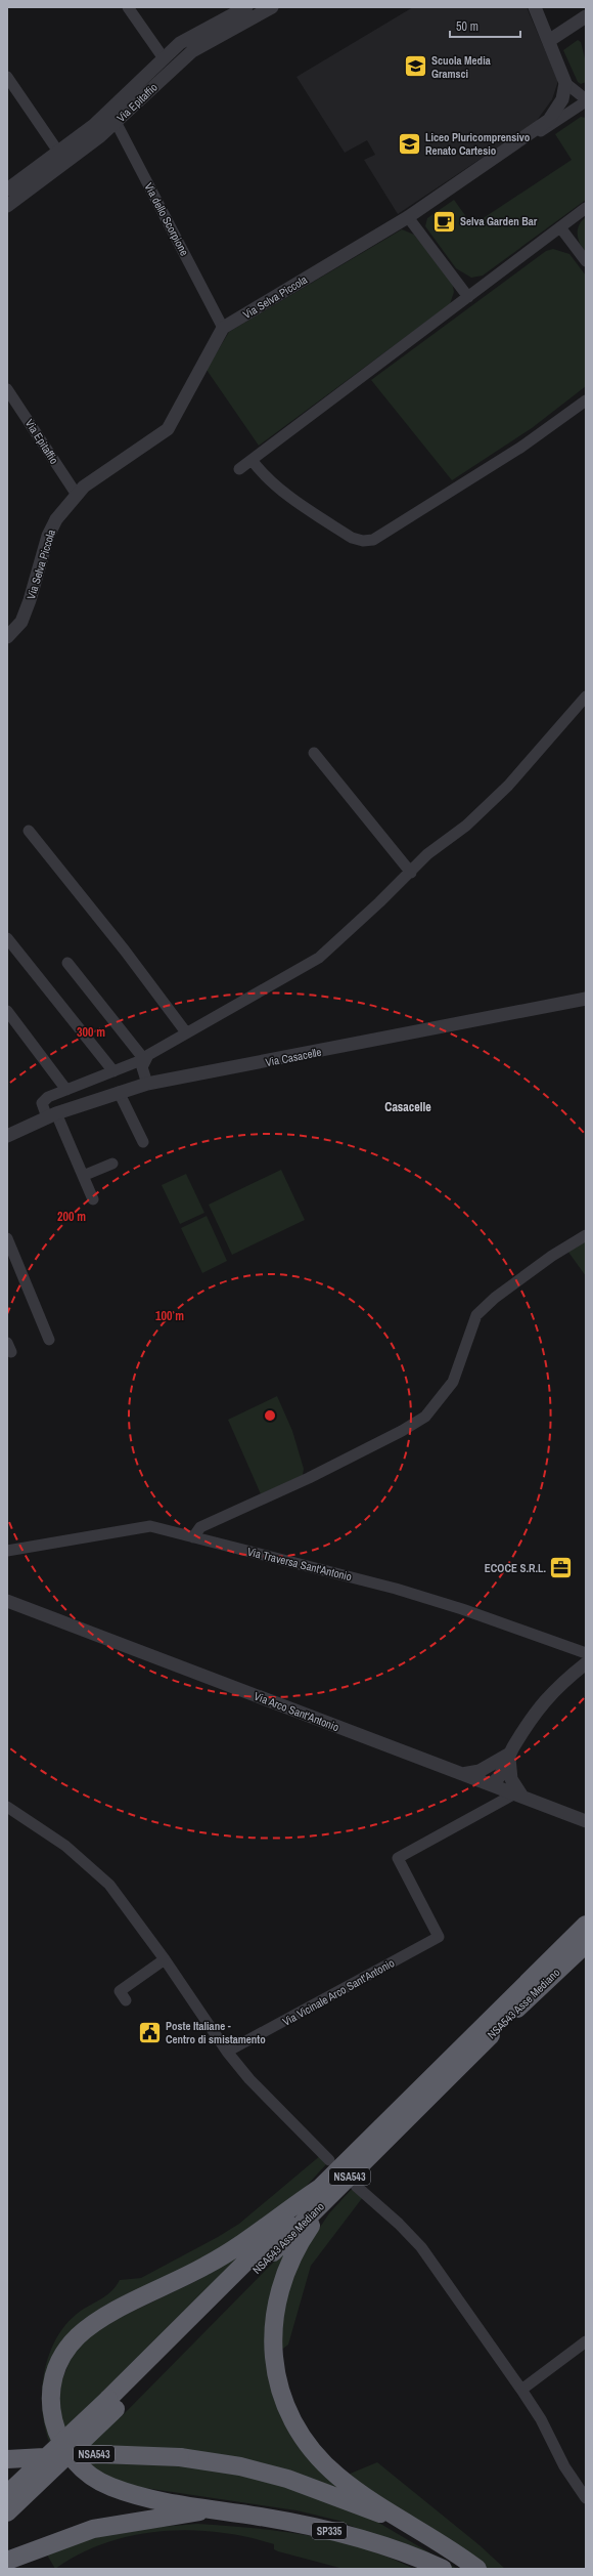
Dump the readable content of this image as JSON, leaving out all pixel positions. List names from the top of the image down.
{
  "streets": {
    "highway": ["NSA543 Asse Mediano", "NSA543", "SP335"],
    "street": [
      "Via Epitaffio",
      "Via dello Scorpione",
      "Via Selva Piccola",
      "Via Casacelle",
      "Via Traversa Sant'Antonio",
      "Via Arco Sant'Antonio",
      "Via Vicinale Arco Sant'Antonio"
    ]
  },
  "crossings": [
    ["Via Epitaffio", "Via dello Scorpione"],
    ["Via Epitaffio", "Via Selva Piccola"],
    ["Via dello Scorpione", "Via Selva Piccola"],
    ["Via Arco Sant'Antonio", "Via Vicinale Arco Sant'Antonio"],
    ["NSA543 Asse Mediano", "NSA543"],
    ["NSA543", "SP335"]
  ],
  "districts": ["Casacelle"],
  "places": {
    "school or university": ["Scuola Media Gramsci", "Liceo Pluricomprensivo Renato Cartesio"],
    "cafe": ["Selva Garden Bar"],
    "office": ["ECOCE S.R.L."],
    "public building": ["Poste Italiane - Centro di smistamento"]
  },
  "scale_bar": "50 m",
  "rings": ["300 m", "200 m", "100 m"]
}
